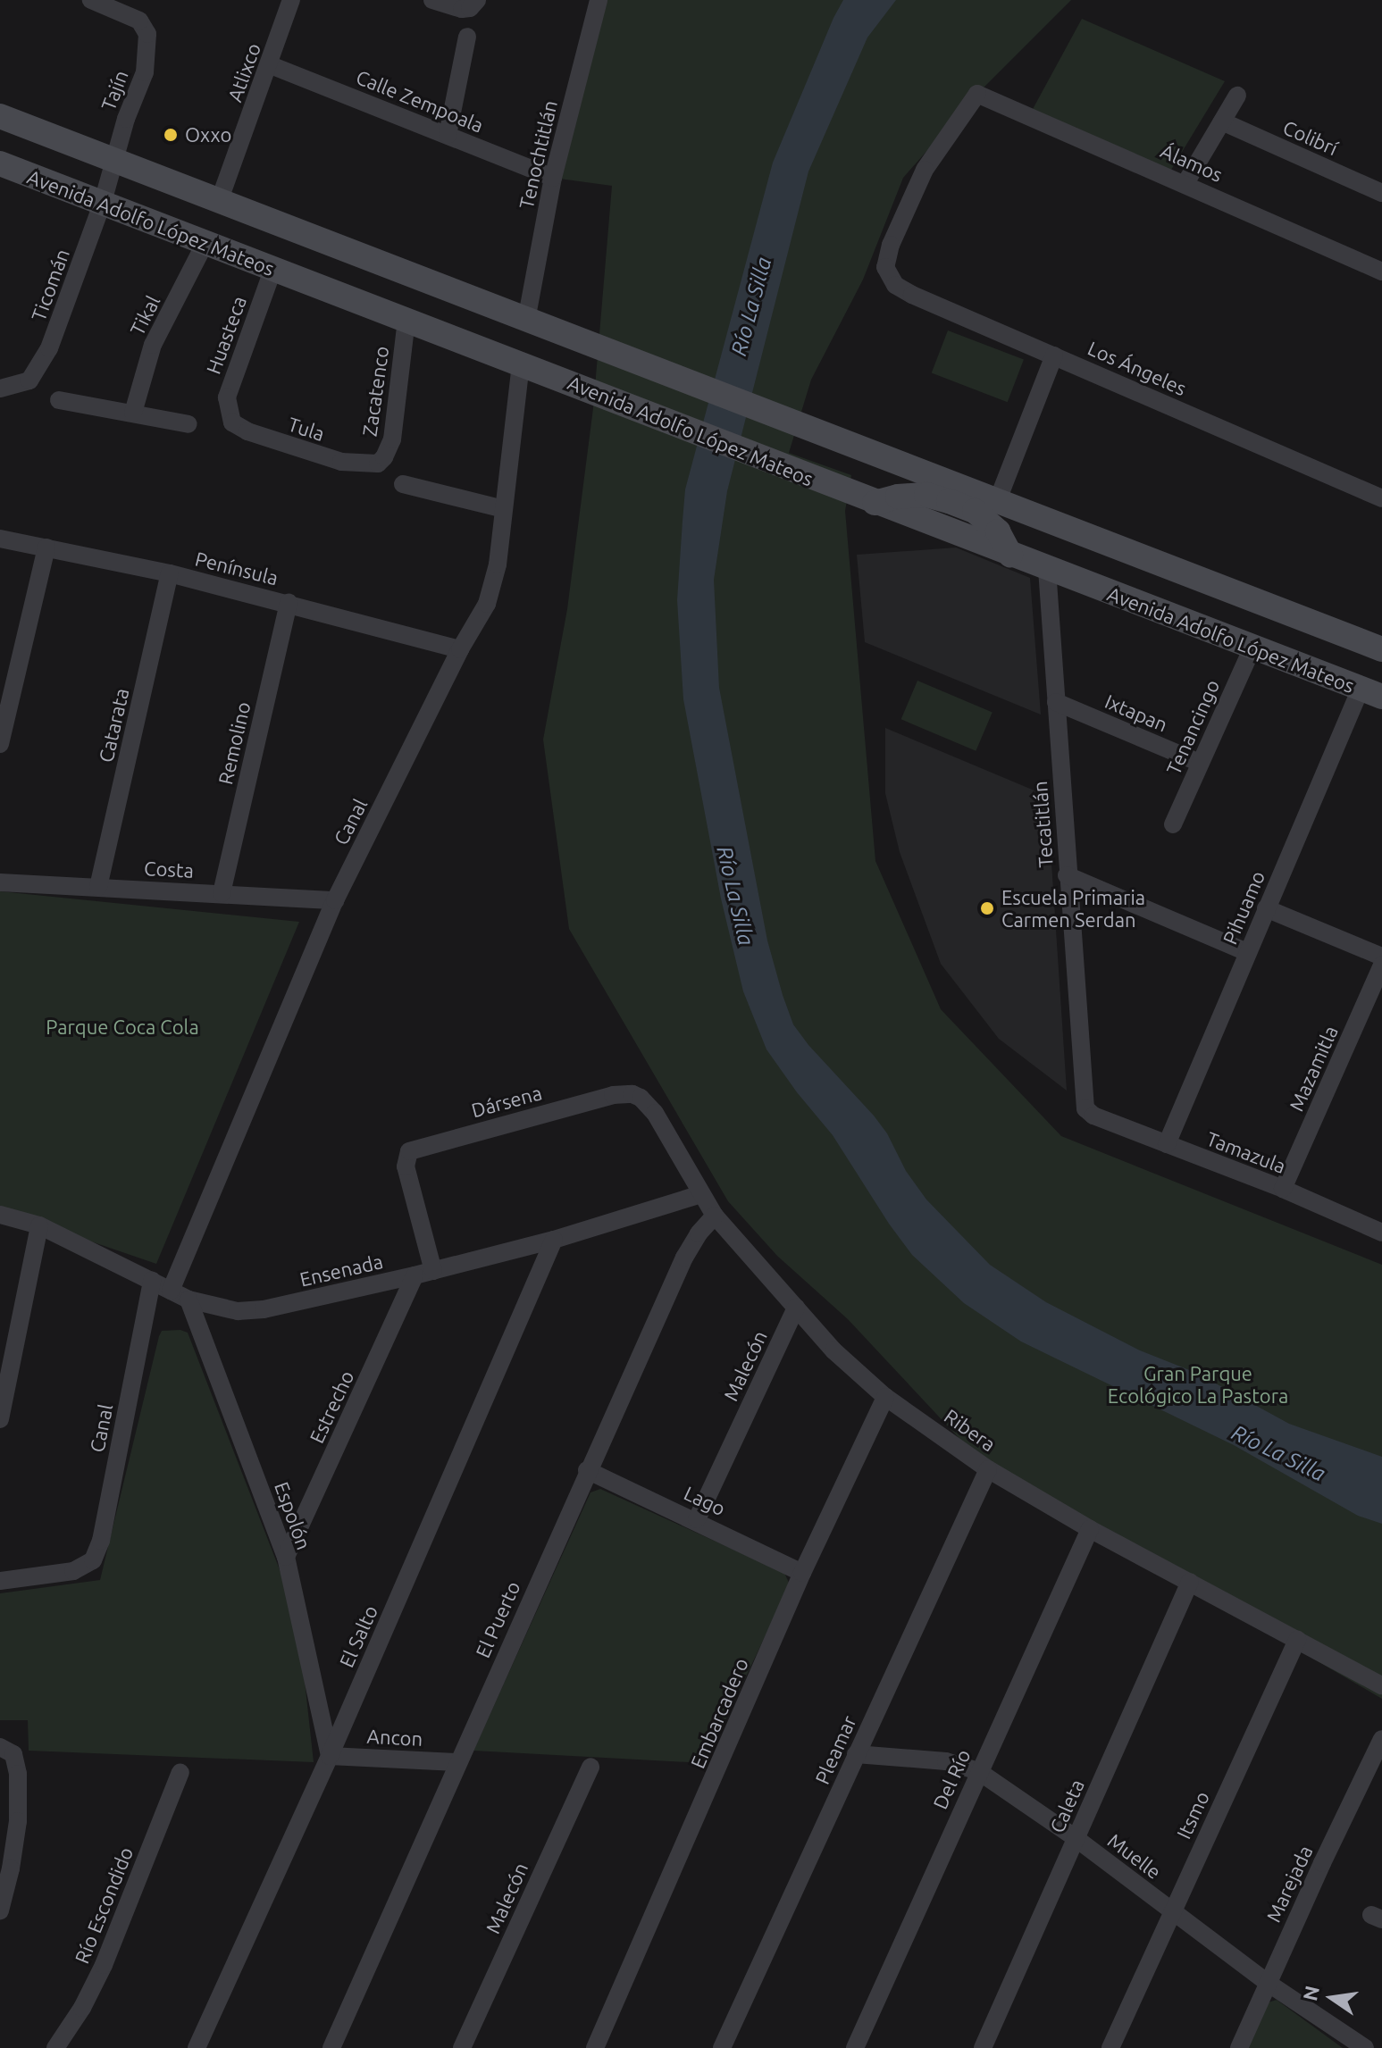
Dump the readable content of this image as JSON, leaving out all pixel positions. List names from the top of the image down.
{
  "streets": {
    "main road": ["Avenida Adolfo López Mateos"],
    "street": [
      "Atlixco",
      "Tajín",
      "Calle Zempoala",
      "Colibrí",
      "Tenochtitlán",
      "Álamos",
      "Ticomán",
      "Tikal",
      "Huasteca",
      "Los Ángeles",
      "Zacatenco",
      "Tula",
      "Península",
      "Ixtapan",
      "Catarata",
      "Tenancingo",
      "Remolino",
      "Canal",
      "Tecatitlán",
      "Costa",
      "Pihuamo",
      "Mazamitla",
      "Dársena",
      "Tamazula",
      "Ensenada",
      "Malecón",
      "Estrecho",
      "Ribera",
      "Lago",
      "Espolón",
      "El Puerto",
      "El Salto",
      "Embarcadero",
      "Ancon",
      "Pleamar",
      "Del Río",
      "Caleta",
      "Itsmo",
      "Muelle",
      "Marejada",
      "Río Escondido"
    ]
  },
  "crossings": [
    ["Atlixco", "Calle Zempoala"],
    ["Tajín", "Avenida Adolfo López Mateos"],
    ["Tajín", "Ticomán"],
    ["Calle Zempoala", "Tenochtitlán"],
    ["Álamos", "Los Ángeles"],
    ["Avenida Adolfo López Mateos", "Ticomán"],
    ["Avenida Adolfo López Mateos", "Tikal"],
    ["Avenida Adolfo López Mateos", "Huasteca"],
    ["Avenida Adolfo López Mateos", "Zacatenco"],
    ["Avenida Adolfo López Mateos", "Tenancingo"],
    ["Avenida Adolfo López Mateos", "Canal"],
    ["Avenida Adolfo López Mateos", "Tecatitlán"],
    ["Avenida Adolfo López Mateos", "Pihuamo"],
    ["Huasteca", "Tula"],
    ["Zacatenco", "Tula"],
    ["Península", "Catarata"],
    ["Península", "Remolino"],
    ["Península", "Canal"],
    ["Ixtapan", "Tenancingo"],
    ["Ixtapan", "Tecatitlán"],
    ["Catarata", "Costa"],
    ["Remolino", "Costa"],
    ["Canal", "Costa"],
    ["Canal", "Ensenada"],
    ["Tecatitlán", "Tamazula"],
    ["Pihuamo", "Tamazula"],
    ["Mazamitla", "Tamazula"],
    ["Dársena", "Ensenada"],
    ["Dársena", "Ribera"],
    ["Ensenada", "Estrecho"],
    ["Ensenada", "Ribera"],
    ["Ensenada", "Espolón"],
    ["Ensenada", "El Salto"],
    ["Malecón", "Ribera"],
    ["Malecón", "Lago"],
    ["Estrecho", "Espolón"],
    ["Ribera", "El Puerto"],
    ["Ribera", "Embarcadero"],
    ["Ribera", "Pleamar"],
    ["Ribera", "Del Río"],
    ["Ribera", "Caleta"],
    ["Ribera", "Itsmo"],
    ["Lago", "El Puerto"],
    ["Lago", "Embarcadero"],
    ["Espolón", "El Salto"],
    ["Espolón", "Ancon"],
    ["El Puerto", "Ancon"],
    ["El Salto", "Ancon"],
    ["Pleamar", "Muelle"],
    ["Del Río", "Muelle"],
    ["Caleta", "Muelle"],
    ["Itsmo", "Muelle"],
    ["Muelle", "Marejada"]
  ],
  "water": ["Río La Silla"],
  "parks": ["Parque Coca Cola", "Gran Parque Ecológico La Pastora"],
  "places": ["Oxxo", "Escuela Primaria Carmen Serdan"],
  "north": "left"
}
